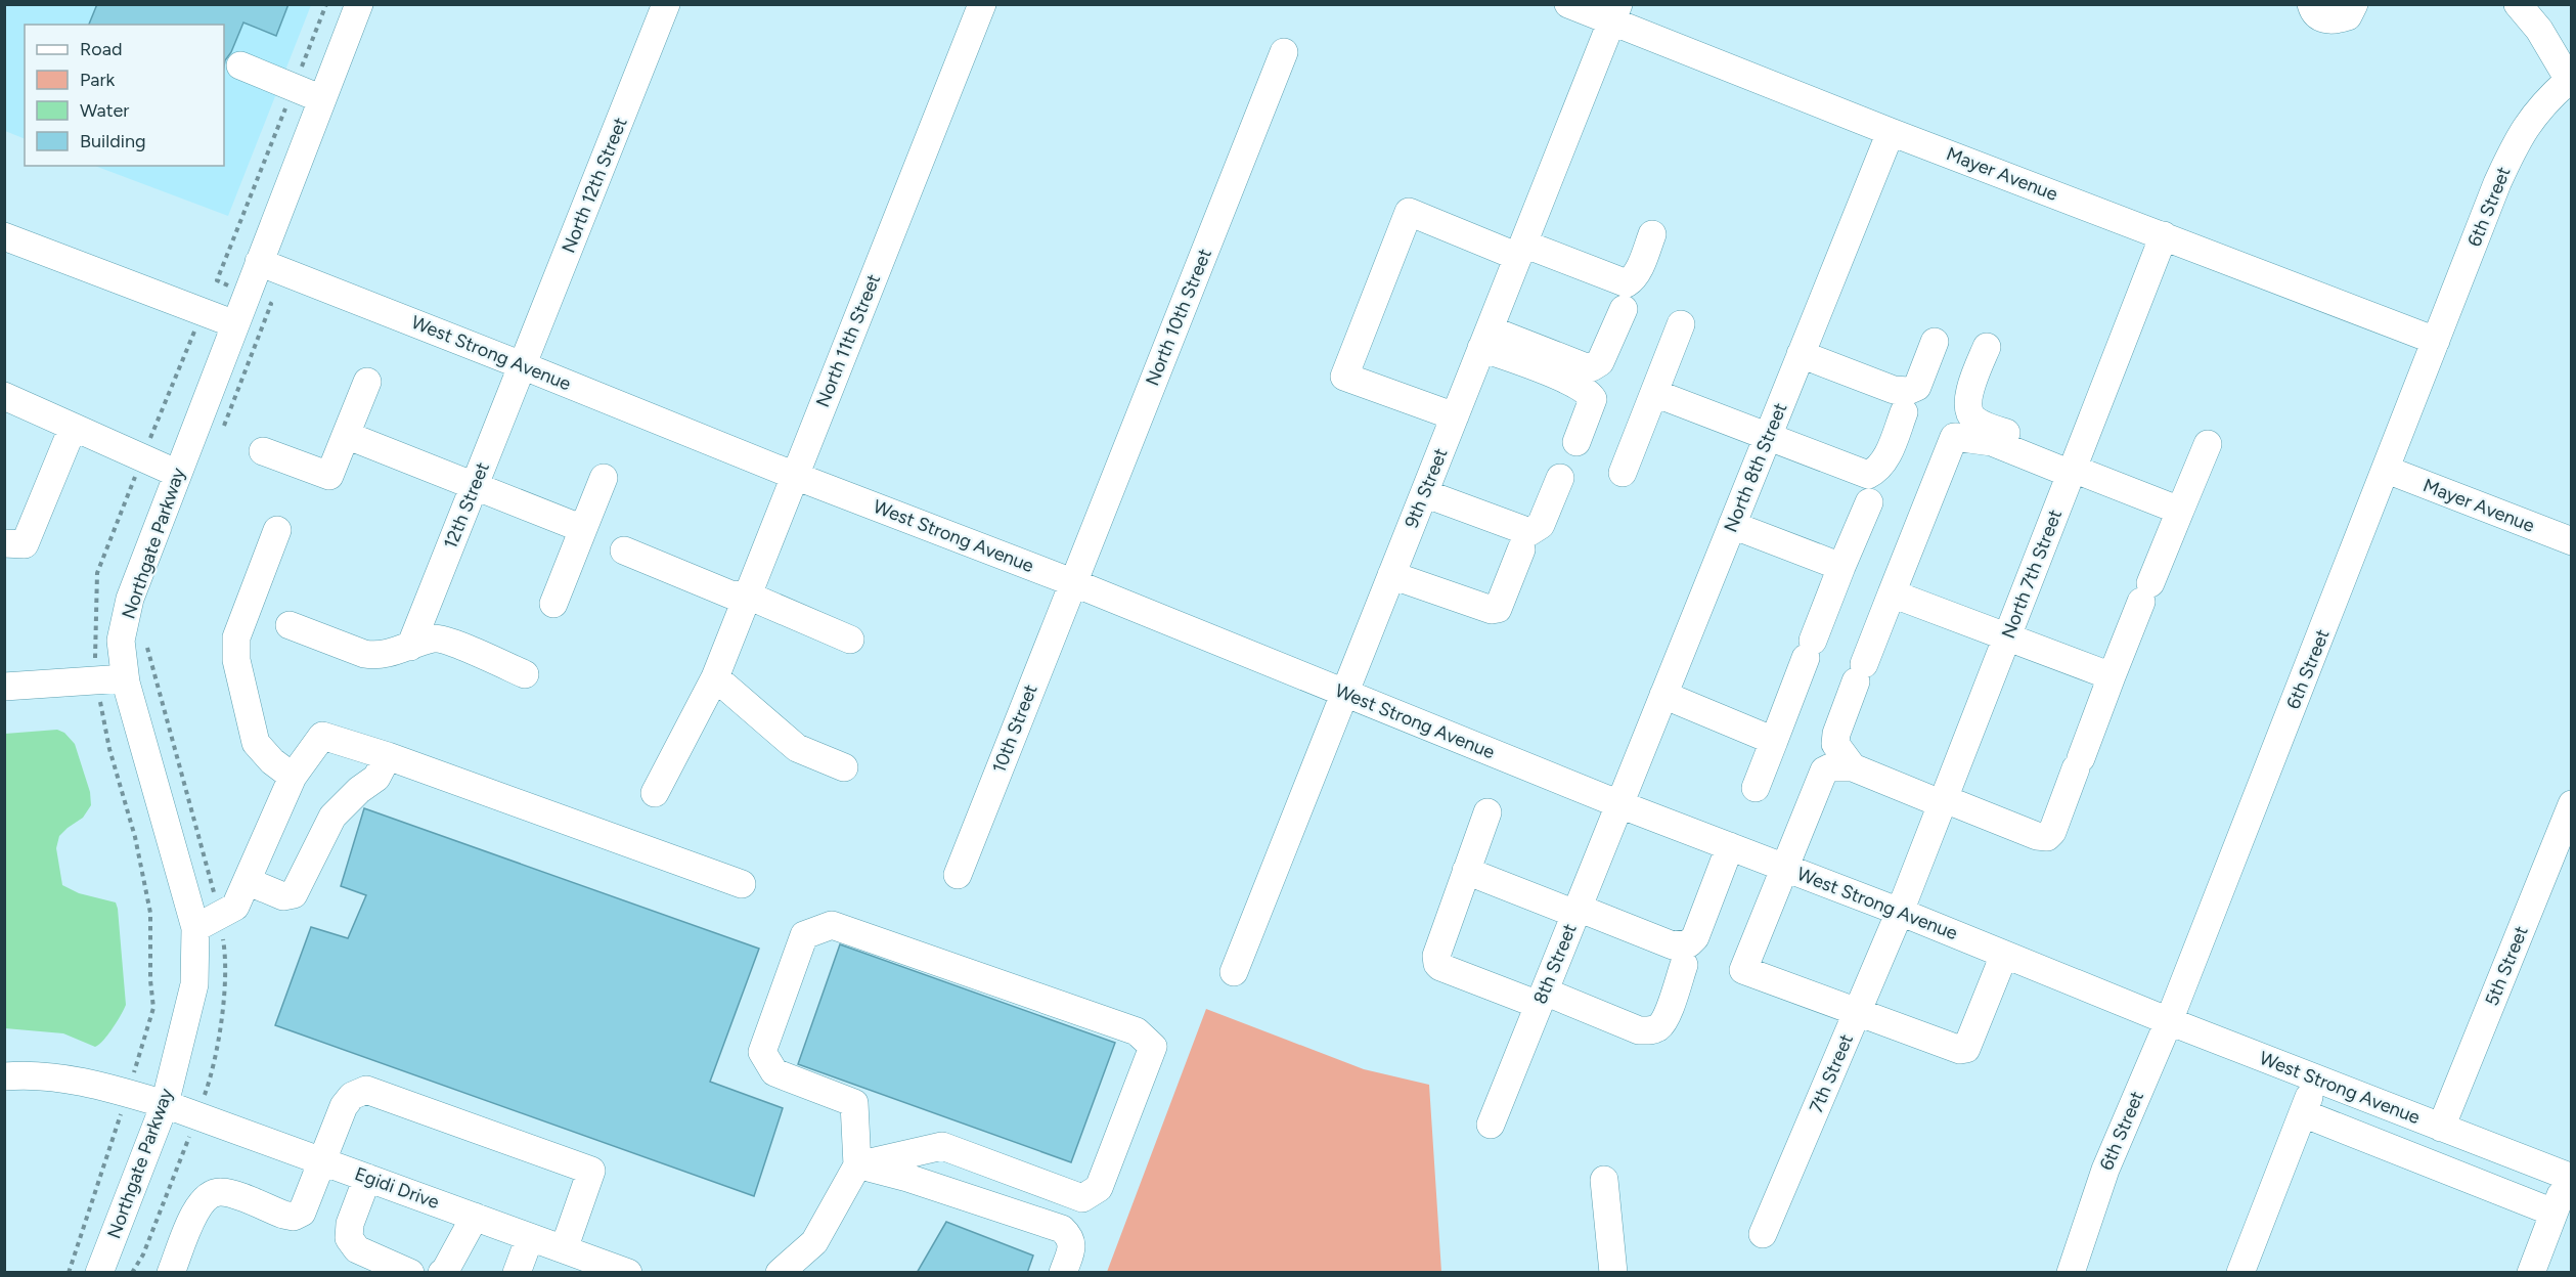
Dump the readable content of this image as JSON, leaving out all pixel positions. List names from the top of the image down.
{
  "streets": {
    "street": [
      "Mayer Avenue",
      "North 12th Street",
      "6th Street",
      "North 10th Street",
      "North 11th Street",
      "West Strong Avenue",
      "North 8th Street",
      "9th Street",
      "12th Street",
      "Northgate Parkway",
      "North 7th Street",
      "10th Street",
      "8th Street",
      "5th Street",
      "7th Street",
      "Egidi Drive"
    ]
  },
  "crossings": [
    ["Mayer Avenue", "6th Street"],
    ["Mayer Avenue", "North 8th Street"],
    ["Mayer Avenue", "9th Street"],
    ["Mayer Avenue", "North 7th Street"],
    ["North 12th Street", "West Strong Avenue"],
    ["North 12th Street", "12th Street"],
    ["6th Street", "West Strong Avenue"],
    ["North 10th Street", "West Strong Avenue"],
    ["North 10th Street", "10th Street"],
    ["North 11th Street", "West Strong Avenue"],
    ["West Strong Avenue", "North 8th Street"],
    ["West Strong Avenue", "9th Street"],
    ["West Strong Avenue", "12th Street"],
    ["West Strong Avenue", "Northgate Parkway"],
    ["West Strong Avenue", "North 7th Street"],
    ["West Strong Avenue", "10th Street"],
    ["West Strong Avenue", "8th Street"],
    ["West Strong Avenue", "5th Street"],
    ["West Strong Avenue", "7th Street"],
    ["North 8th Street", "8th Street"],
    ["Northgate Parkway", "Egidi Drive"],
    ["North 7th Street", "7th Street"]
  ],
  "legend": [
    "Road",
    "Park",
    "Water",
    "Building"
  ]
}
